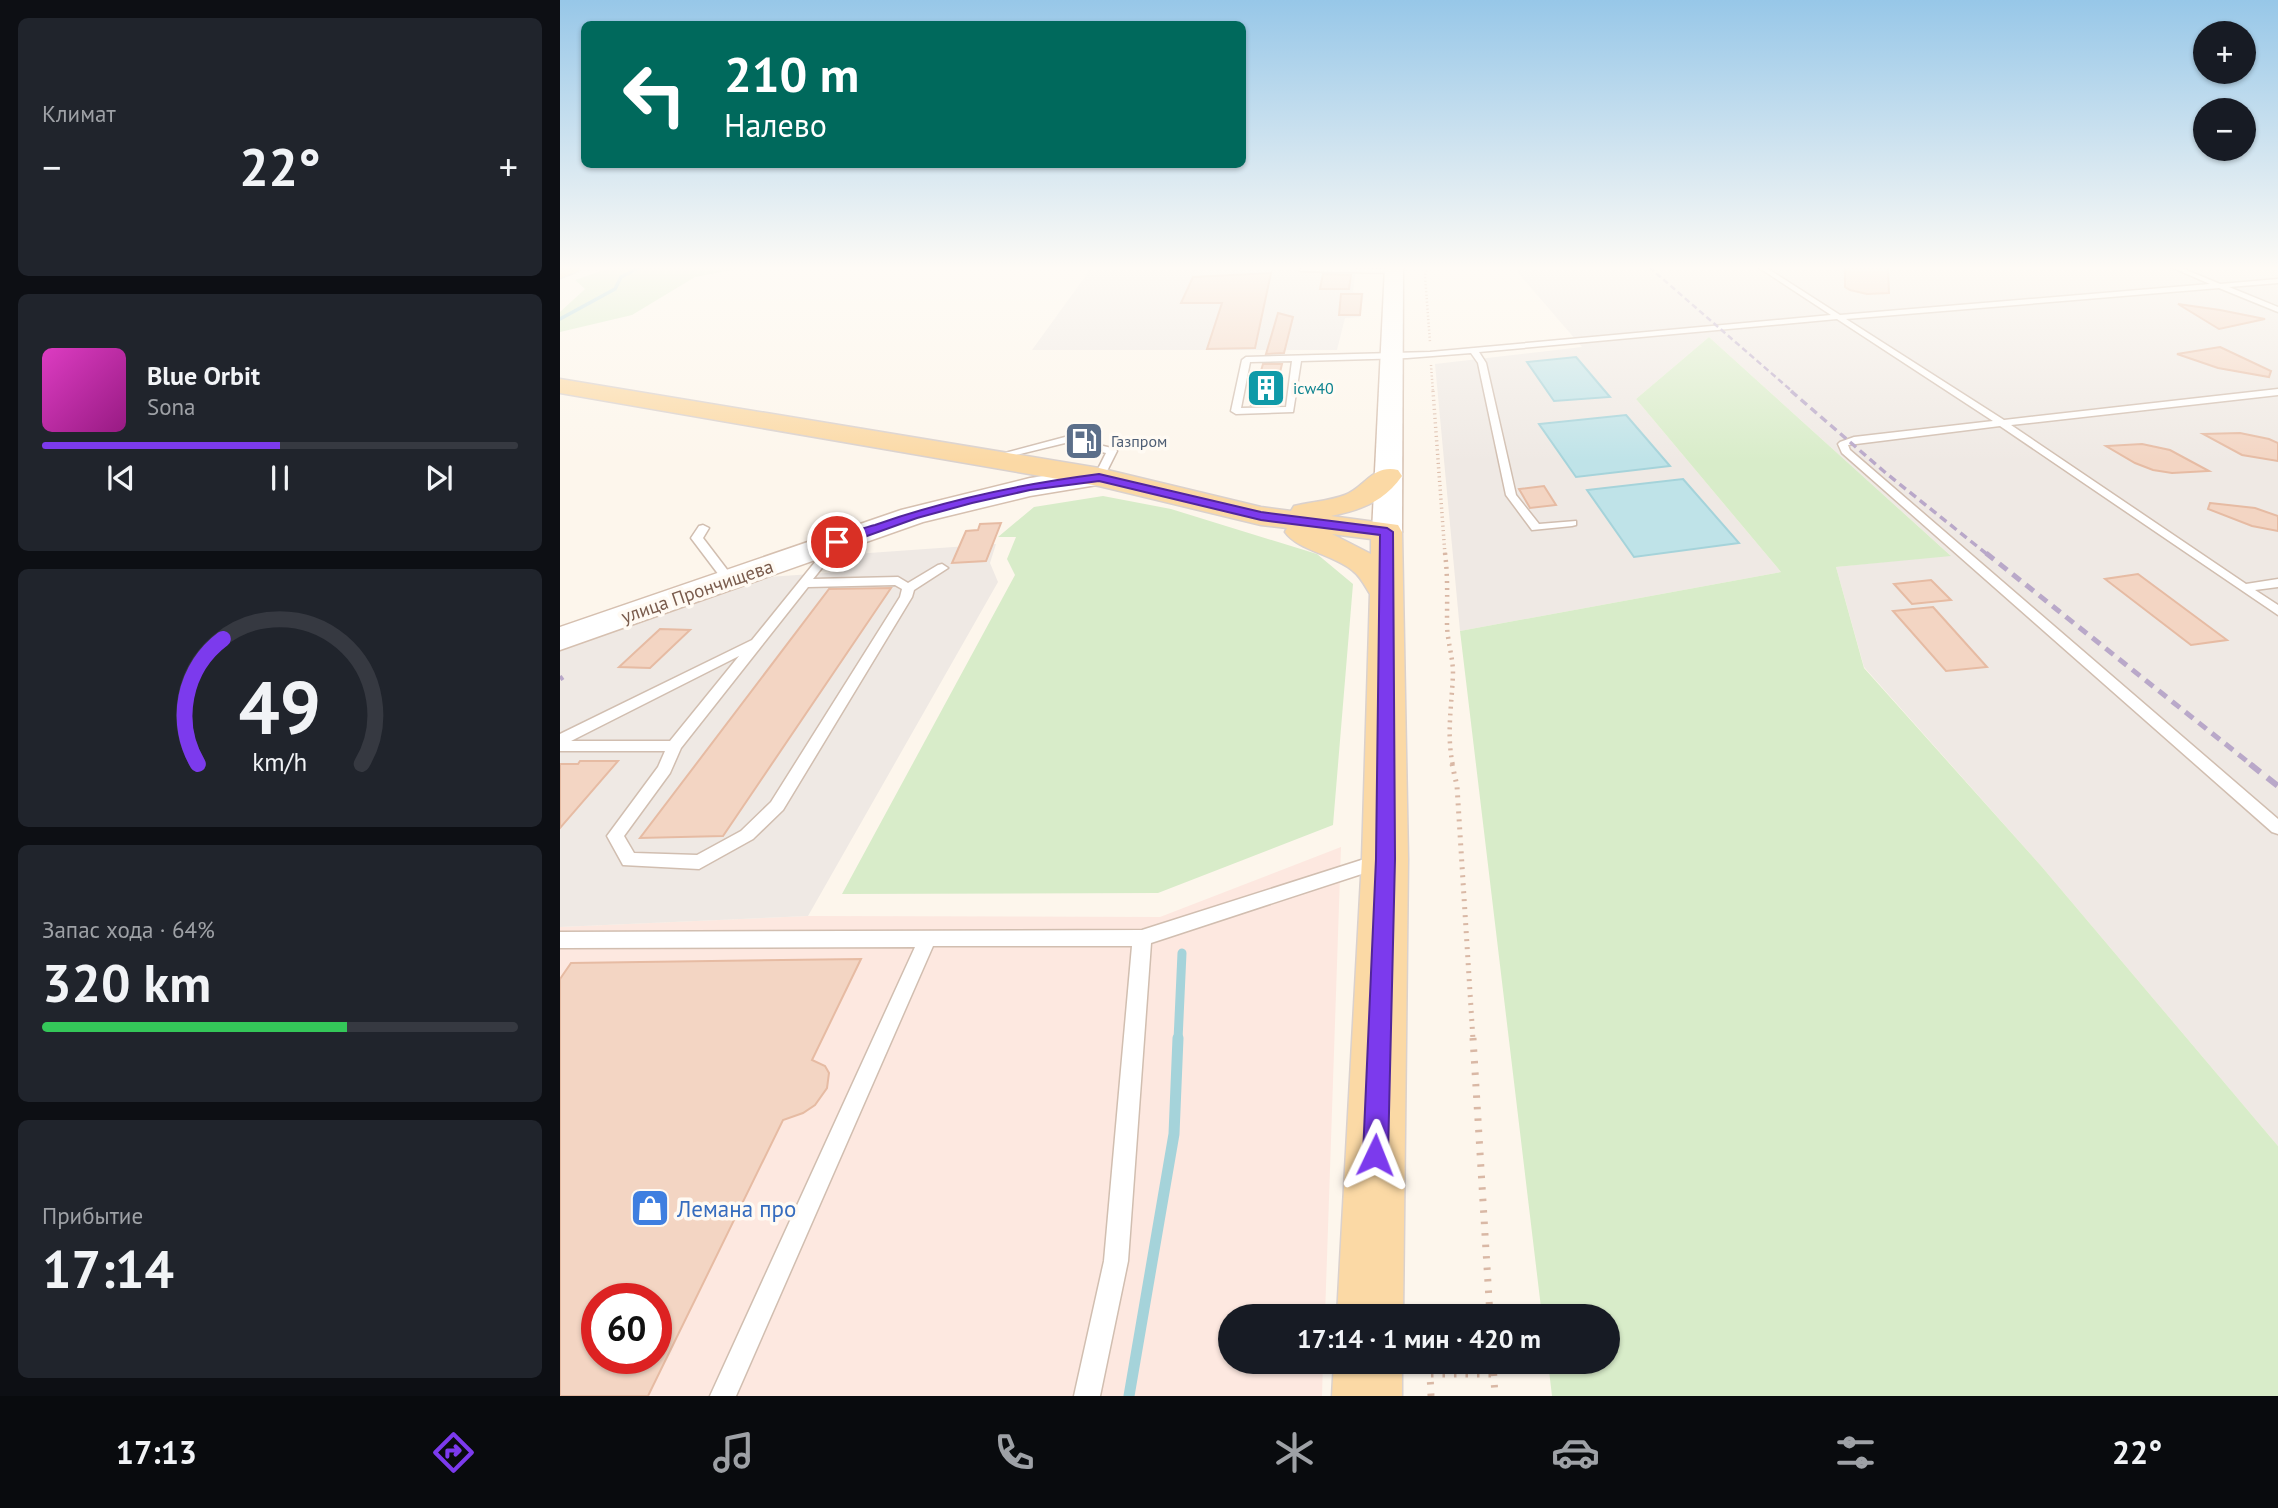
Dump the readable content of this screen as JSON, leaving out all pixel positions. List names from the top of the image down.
{
  "streets": {
    "main road": ["улица Прончищева"]
  },
  "places": {
    "building": ["icw40"],
    "fuel station": ["Газпром"],
    "shop": ["Лемана про"]
  },
  "page": {
    "tile": [
      "Климат",
      ["Запас хода · 64%", "320 km"],
      ["Прибытие", "17:14"]
    ],
    "map_buttons": ["+", "−"],
    "turn": ["210 m", "Налево"],
    "heat": ["−", "22°", "+"],
    "song": ["Blue Orbit", "Sona"],
    "limit": "60",
    "trip": "17:14 · 1 мин · 420 m",
    "tabs": ["17:13", "22°"],
    "gauge": ["49", "km/h"]
  }
}
